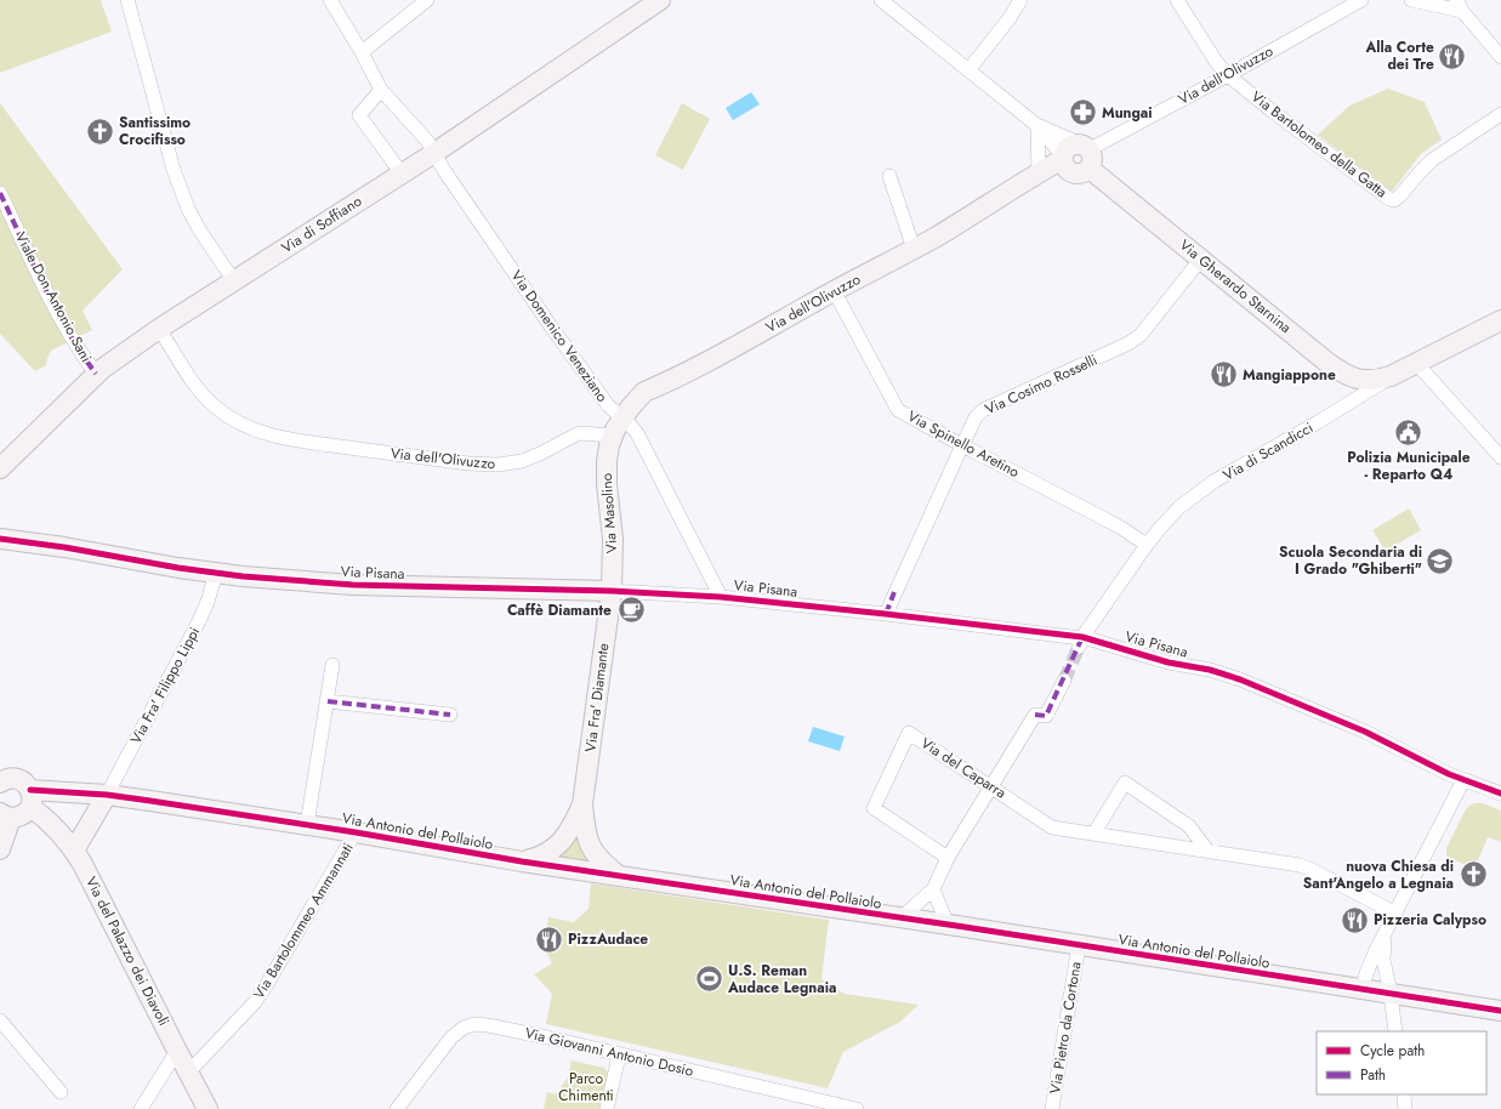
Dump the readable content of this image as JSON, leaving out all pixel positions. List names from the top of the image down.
{
  "streets": {
    "street": [
      "Via dell'Olivuzzo",
      "Via Bartolomeo della Gatta",
      "Via di Soffiano",
      "Via Gherardo Starnina",
      "Viale Don Antonio Sani",
      "Via Domenico Veneziano",
      "Via Cosimo Rosselli",
      "Via Spinello Aretino",
      "Via di Scandicci",
      "Via Masolino",
      "Via Pisana",
      "Via Fra' Filippo Lippi",
      "Via Fra' Diamante",
      "Via del Caparra",
      "Via Antonio del Pollaiolo",
      "Via Bartolommeo Ammannati",
      "Via del Palazzo dei Diavoli",
      "Via Pietro da Cortona",
      "Via Giovanni Antonio Dosio"
    ]
  },
  "crossings": [
    ["Via dell'Olivuzzo", "Via Bartolomeo della Gatta"],
    ["Via dell'Olivuzzo", "Via di Soffiano"],
    ["Via dell'Olivuzzo", "Via Gherardo Starnina"],
    ["Via dell'Olivuzzo", "Via Domenico Veneziano"],
    ["Via dell'Olivuzzo", "Via Spinello Aretino"],
    ["Via dell'Olivuzzo", "Via Masolino"],
    ["Via di Soffiano", "Viale Don Antonio Sani"],
    ["Via di Soffiano", "Via Domenico Veneziano"],
    ["Via Gherardo Starnina", "Via Cosimo Rosselli"],
    ["Via Gherardo Starnina", "Via di Scandicci"],
    ["Via Domenico Veneziano", "Via Pisana"],
    ["Via Cosimo Rosselli", "Via Spinello Aretino"],
    ["Via Cosimo Rosselli", "Via Pisana"],
    ["Via Spinello Aretino", "Via di Scandicci"],
    ["Via di Scandicci", "Via Pisana"],
    ["Via Masolino", "Via Pisana"],
    ["Via Masolino", "Via Fra' Diamante"],
    ["Via Pisana", "Via Fra' Filippo Lippi"],
    ["Via Pisana", "Via Fra' Diamante"],
    ["Via Fra' Filippo Lippi", "Via Antonio del Pollaiolo"],
    ["Via Fra' Diamante", "Via Antonio del Pollaiolo"],
    ["Via Antonio del Pollaiolo", "Via Bartolommeo Ammannati"],
    ["Via Antonio del Pollaiolo", "Via del Palazzo dei Diavoli"],
    ["Via Antonio del Pollaiolo", "Via Pietro da Cortona"],
    ["Via Bartolommeo Ammannati", "Via del Palazzo dei Diavoli"]
  ],
  "parks": ["Parco Chimenti"],
  "places": {
    "restaurant": [
      "Alla Corte dei Tre",
      "Mangiappone",
      "Pizzeria Calypso",
      "PizzAudace"
    ],
    "pharmacy": ["Mungai"],
    "church": ["Santissimo Crocifisso", "nuova Chiesa di Sant'Angelo a Legnaia"],
    "public building": ["Polizia Municipale - Reparto Q4"],
    "school or university": ["Scuola Secondaria di I Grado \"Ghiberti\""],
    "cafe": ["Caffè Diamante"],
    "sports": ["U.S. Reman Audace Legnaia"]
  },
  "legend": ["Cycle path", "Path"]
}
